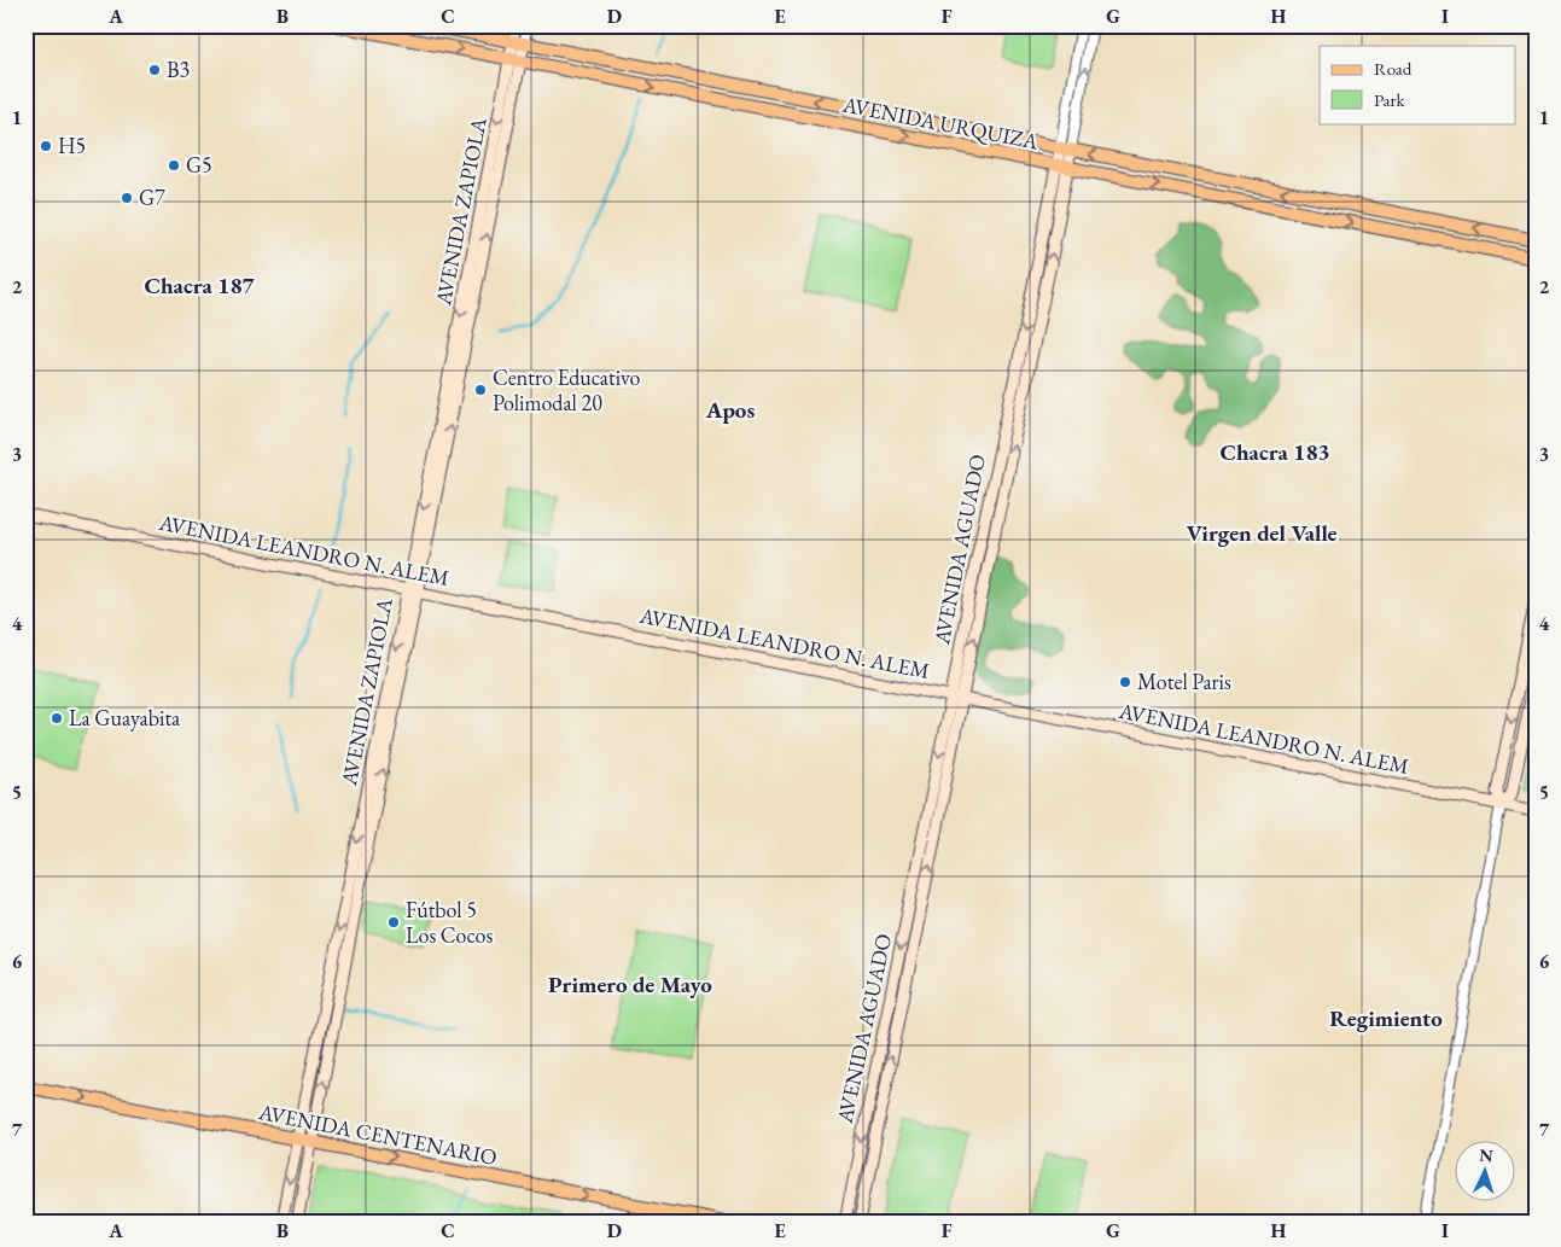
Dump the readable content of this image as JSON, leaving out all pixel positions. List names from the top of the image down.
{
  "streets": {
    "main road": [
      "AVENIDA URQUIZA",
      "AVENIDA ZAPIOLA",
      "AVENIDA AGUADO",
      "AVENIDA LEANDRO N. ALEM",
      "AVENIDA CENTENARIO"
    ]
  },
  "crossings": [
    ["AVENIDA URQUIZA", "AVENIDA ZAPIOLA"],
    ["AVENIDA URQUIZA", "AVENIDA AGUADO"],
    ["AVENIDA ZAPIOLA", "AVENIDA LEANDRO N. ALEM"],
    ["AVENIDA ZAPIOLA", "AVENIDA CENTENARIO"],
    ["AVENIDA AGUADO", "AVENIDA LEANDRO N. ALEM"]
  ],
  "one_way": ["AVENIDA CENTENARIO"],
  "districts": [
    "Chacra 187",
    "Apos",
    "Chacra 183",
    "Virgen del Valle",
    "Primero de Mayo",
    "Regimiento"
  ],
  "places": [
    "B3",
    "H5",
    "G5",
    "G7",
    "Centro Educativo Polimodal 20",
    "Motel Paris",
    "La Guayabita",
    "Fútbol 5 Los Cocos"
  ],
  "legend": ["Road", "Park"],
  "north": "top",
  "grid": {
    "columns": [
      "A",
      "B",
      "C",
      "D",
      "E",
      "F",
      "G",
      "H",
      "I"
    ],
    "rows": [
      "1",
      "2",
      "3",
      "4",
      "5",
      "6",
      "7"
    ]
  }
}
